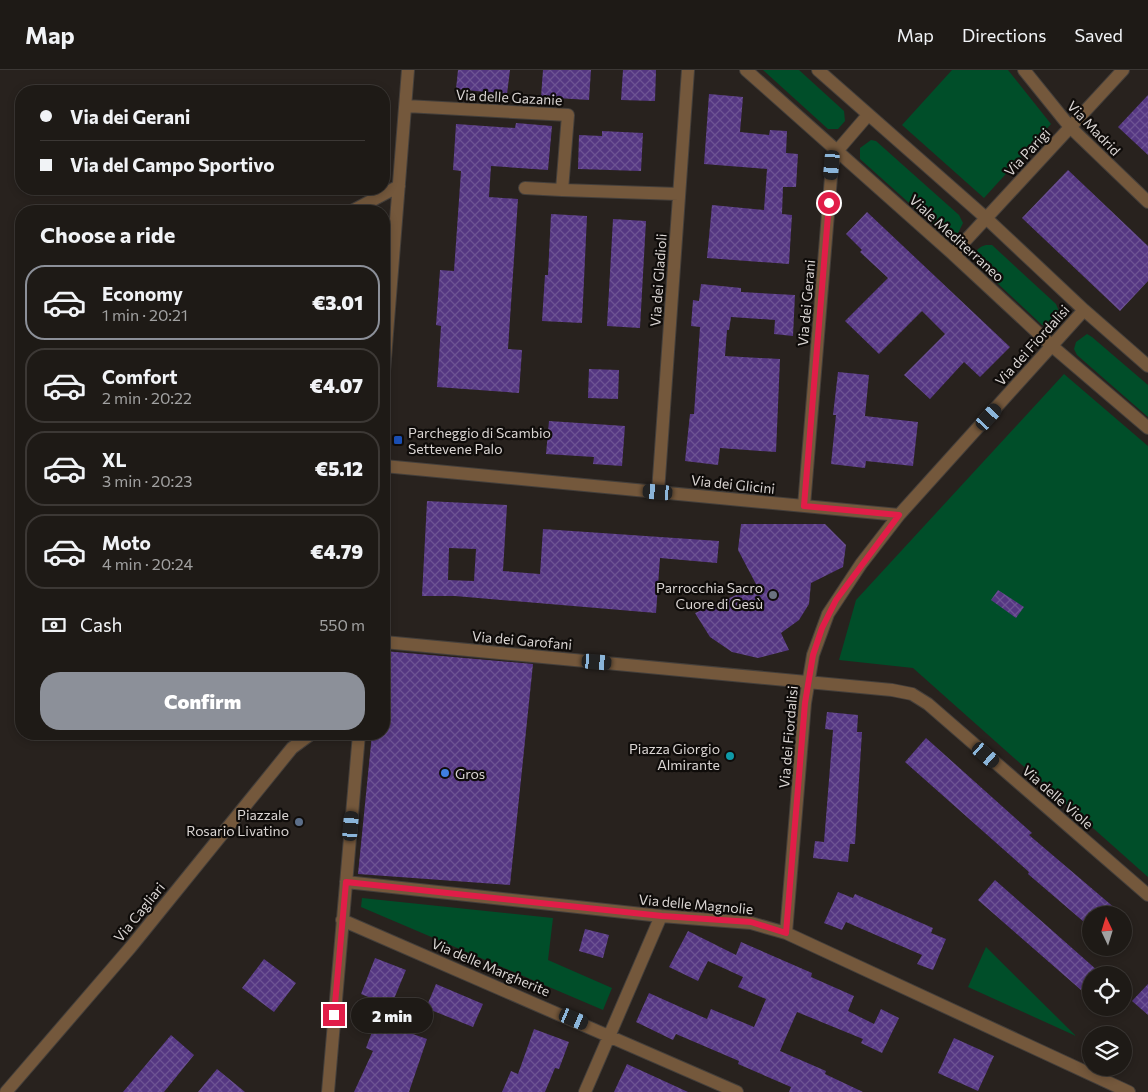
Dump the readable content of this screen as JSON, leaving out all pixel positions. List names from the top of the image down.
{
  "streets": {
    "street": [
      "Via delle Gazanie",
      "Via Madrid",
      "Via Parigi",
      "Viale Mediterraneo",
      "Via dei Gladioli",
      "Via dei Gerani",
      "Via dei Fiordalisi",
      "Via dei Glicini",
      "Via dei Garofani",
      "Via delle Viole",
      "Via delle Magnolie",
      "Via Cagliari",
      "Via delle Margherite"
    ]
  },
  "crossings": [
    ["Via Madrid", "Via Parigi"],
    ["Via Parigi", "Viale Mediterraneo"],
    ["Viale Mediterraneo", "Via dei Gerani"],
    ["Viale Mediterraneo", "Via dei Fiordalisi"],
    ["Via dei Gladioli", "Via dei Glicini"],
    ["Via dei Gerani", "Via dei Glicini"],
    ["Via dei Fiordalisi", "Via dei Glicini"],
    ["Via dei Fiordalisi", "Via dei Garofani"],
    ["Via dei Fiordalisi", "Via delle Viole"],
    ["Via dei Fiordalisi", "Via delle Magnolie"],
    ["Via dei Garofani", "Via delle Viole"]
  ],
  "places": {
    "transit": ["Parcheggio di Scambio Settevene Palo"],
    "other": [
      "Parrocchia Sacro Cuore di Gesù",
      "Piazza Giorgio Almirante",
      "Gros",
      "Piazzale Rosario Livatino"
    ]
  },
  "north": "top",
  "page": {
    "header": "Map",
    "nav": ["Map", "Directions", "Saved"],
    "banner": ["Via dei Gerani", "Via del Campo Sportivo"],
    "heading": "Choose a ride",
    "list": [
      {
        "name": "Economy",
        "note": "1 min · 20:21",
        "value": "€3.01"
      },
      {
        "name": "Comfort",
        "note": "2 min · 20:22",
        "value": "€4.07"
      },
      {
        "name": "XL",
        "note": "3 min · 20:23",
        "value": "€5.12"
      },
      {
        "name": "Moto",
        "note": "4 min · 20:24",
        "value": "€4.79"
      }
    ],
    "pay": ["Cash", "550 m"],
    "buttons": "Confirm",
    "bubble": "2 min"
  }
}
